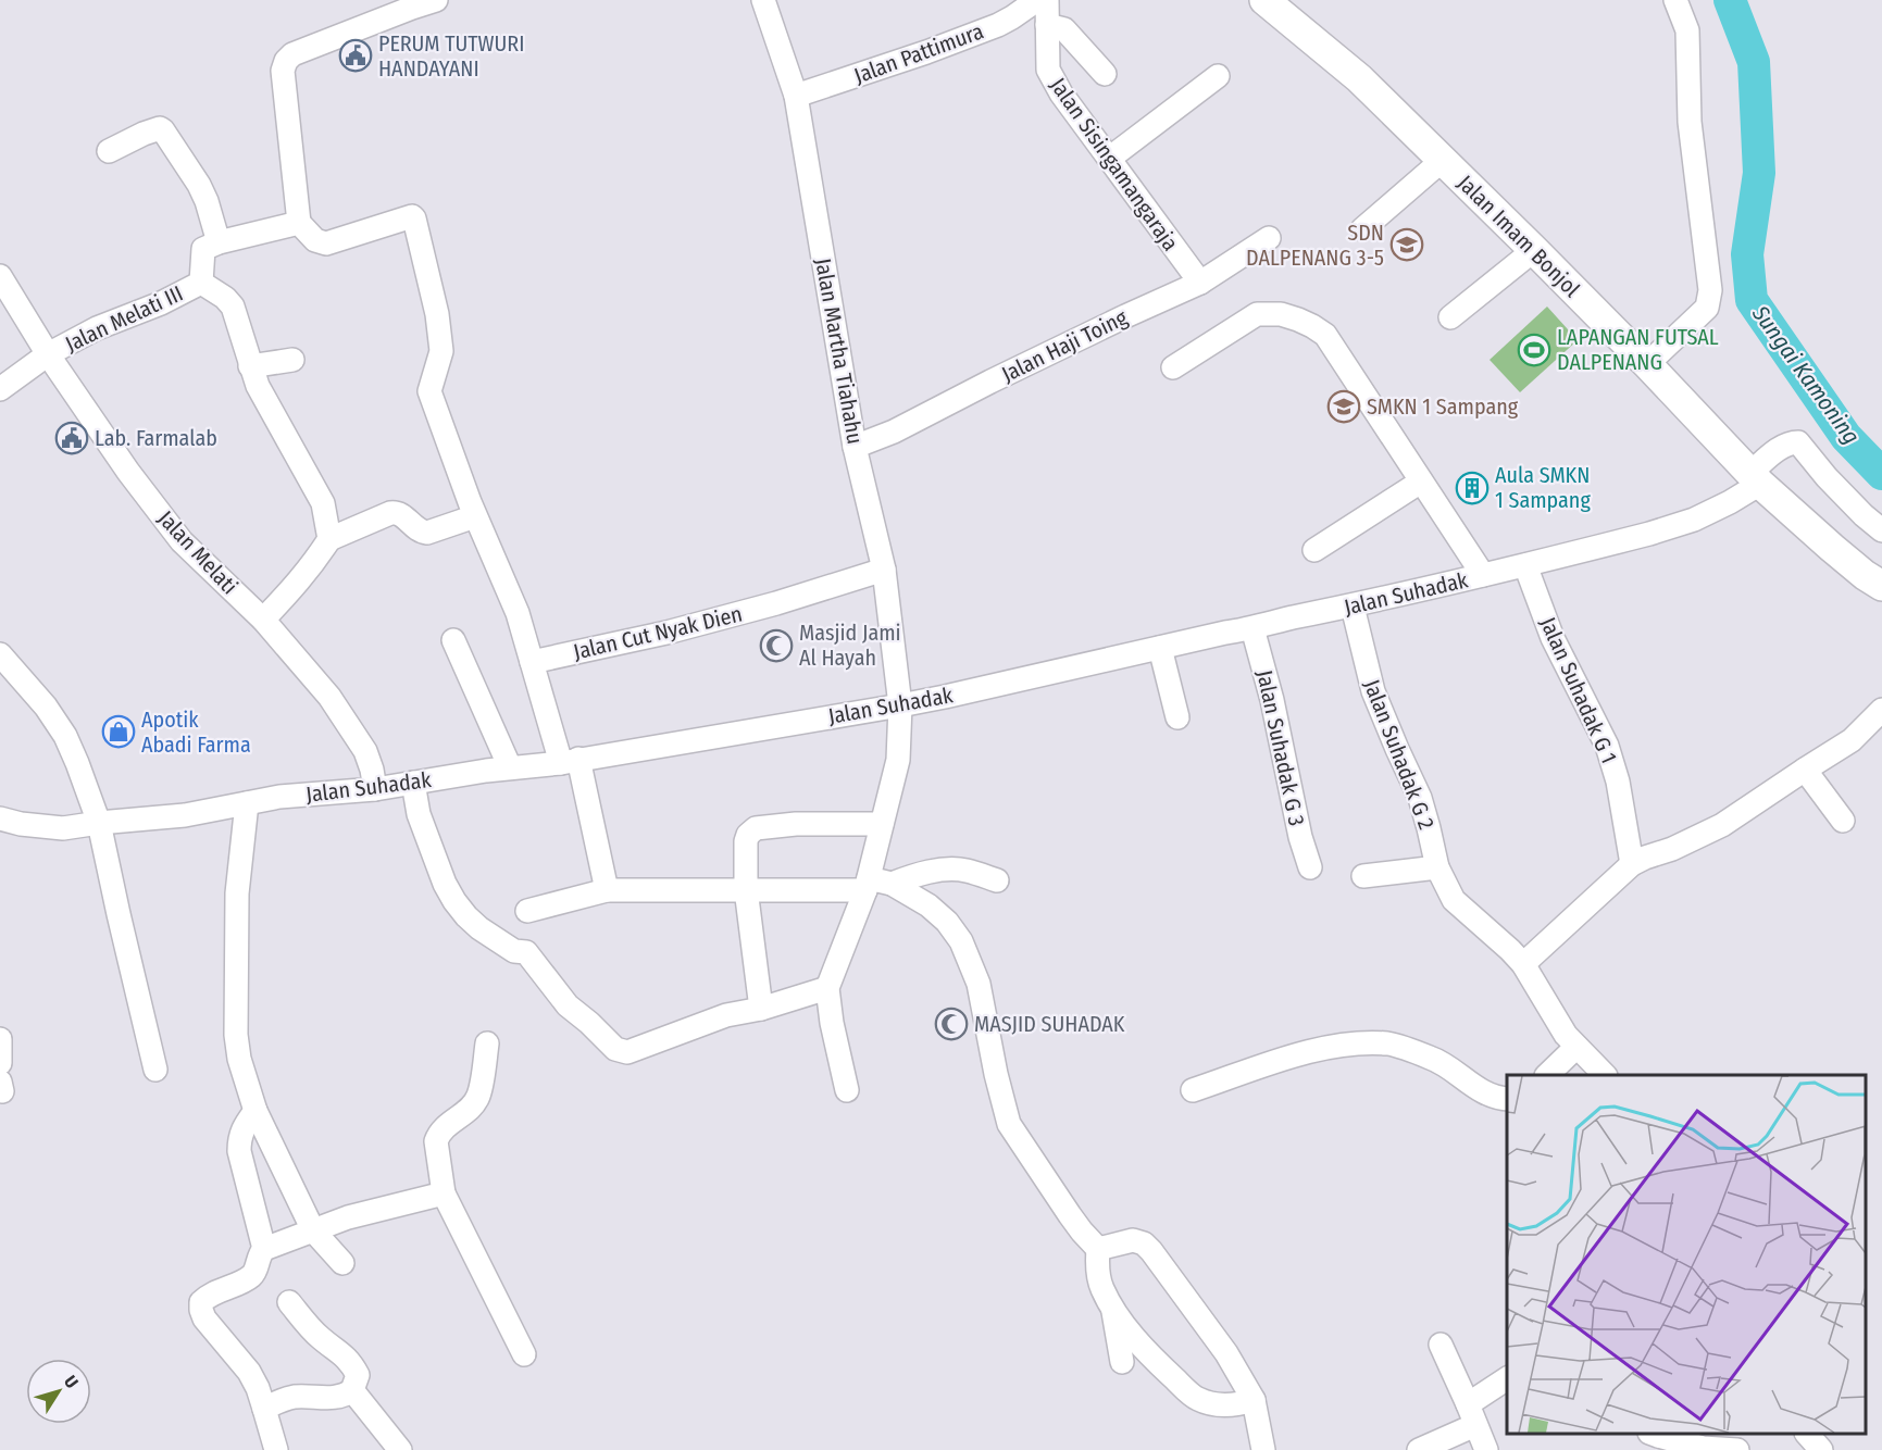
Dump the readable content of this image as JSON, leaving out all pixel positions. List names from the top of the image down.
{
  "streets": {
    "main road": ["Jalan Imam Bonjol"],
    "street": [
      "Jalan Pattimura",
      "Jalan Sisingamangaraja",
      "Jalan Melati III",
      "Jalan Haji Toing",
      "Jalan Martha Tiahahu",
      "Jalan Melati",
      "Jalan Suhadak",
      "Jalan Cut Nyak Dien",
      "Jalan Suhadak G 1",
      "Jalan Suhadak G 3",
      "Jalan Suhadak G 2"
    ]
  },
  "crossings": [
    ["Jalan Pattimura", "Jalan Martha Tiahahu"],
    ["Jalan Sisingamangaraja", "Jalan Haji Toing"],
    ["Jalan Imam Bonjol", "Jalan Suhadak"],
    ["Jalan Melati III", "Jalan Melati"],
    ["Jalan Haji Toing", "Jalan Martha Tiahahu"],
    ["Jalan Martha Tiahahu", "Jalan Suhadak"],
    ["Jalan Martha Tiahahu", "Jalan Cut Nyak Dien"],
    ["Jalan Melati", "Jalan Suhadak"],
    ["Jalan Suhadak", "Jalan Suhadak G 1"],
    ["Jalan Suhadak", "Jalan Suhadak G 3"],
    ["Jalan Suhadak", "Jalan Suhadak G 2"]
  ],
  "water": ["Sungai Kamoning"],
  "places": {
    "public building": ["PERUM TUTWURI HANDAYANI", "Lab. Farmalab"],
    "school or university": ["SDN DALPENANG 3-5", "SMKN 1 Sampang"],
    "sports": ["LAPANGAN FUTSAL DALPENANG"],
    "building": ["Aula SMKN 1 Sampang"],
    "mosque": ["Masjid Jami Al Hayah", "MASJID SUHADAK"],
    "shop": ["Apotik Abadi Farma"]
  },
  "north": "top right"
}
